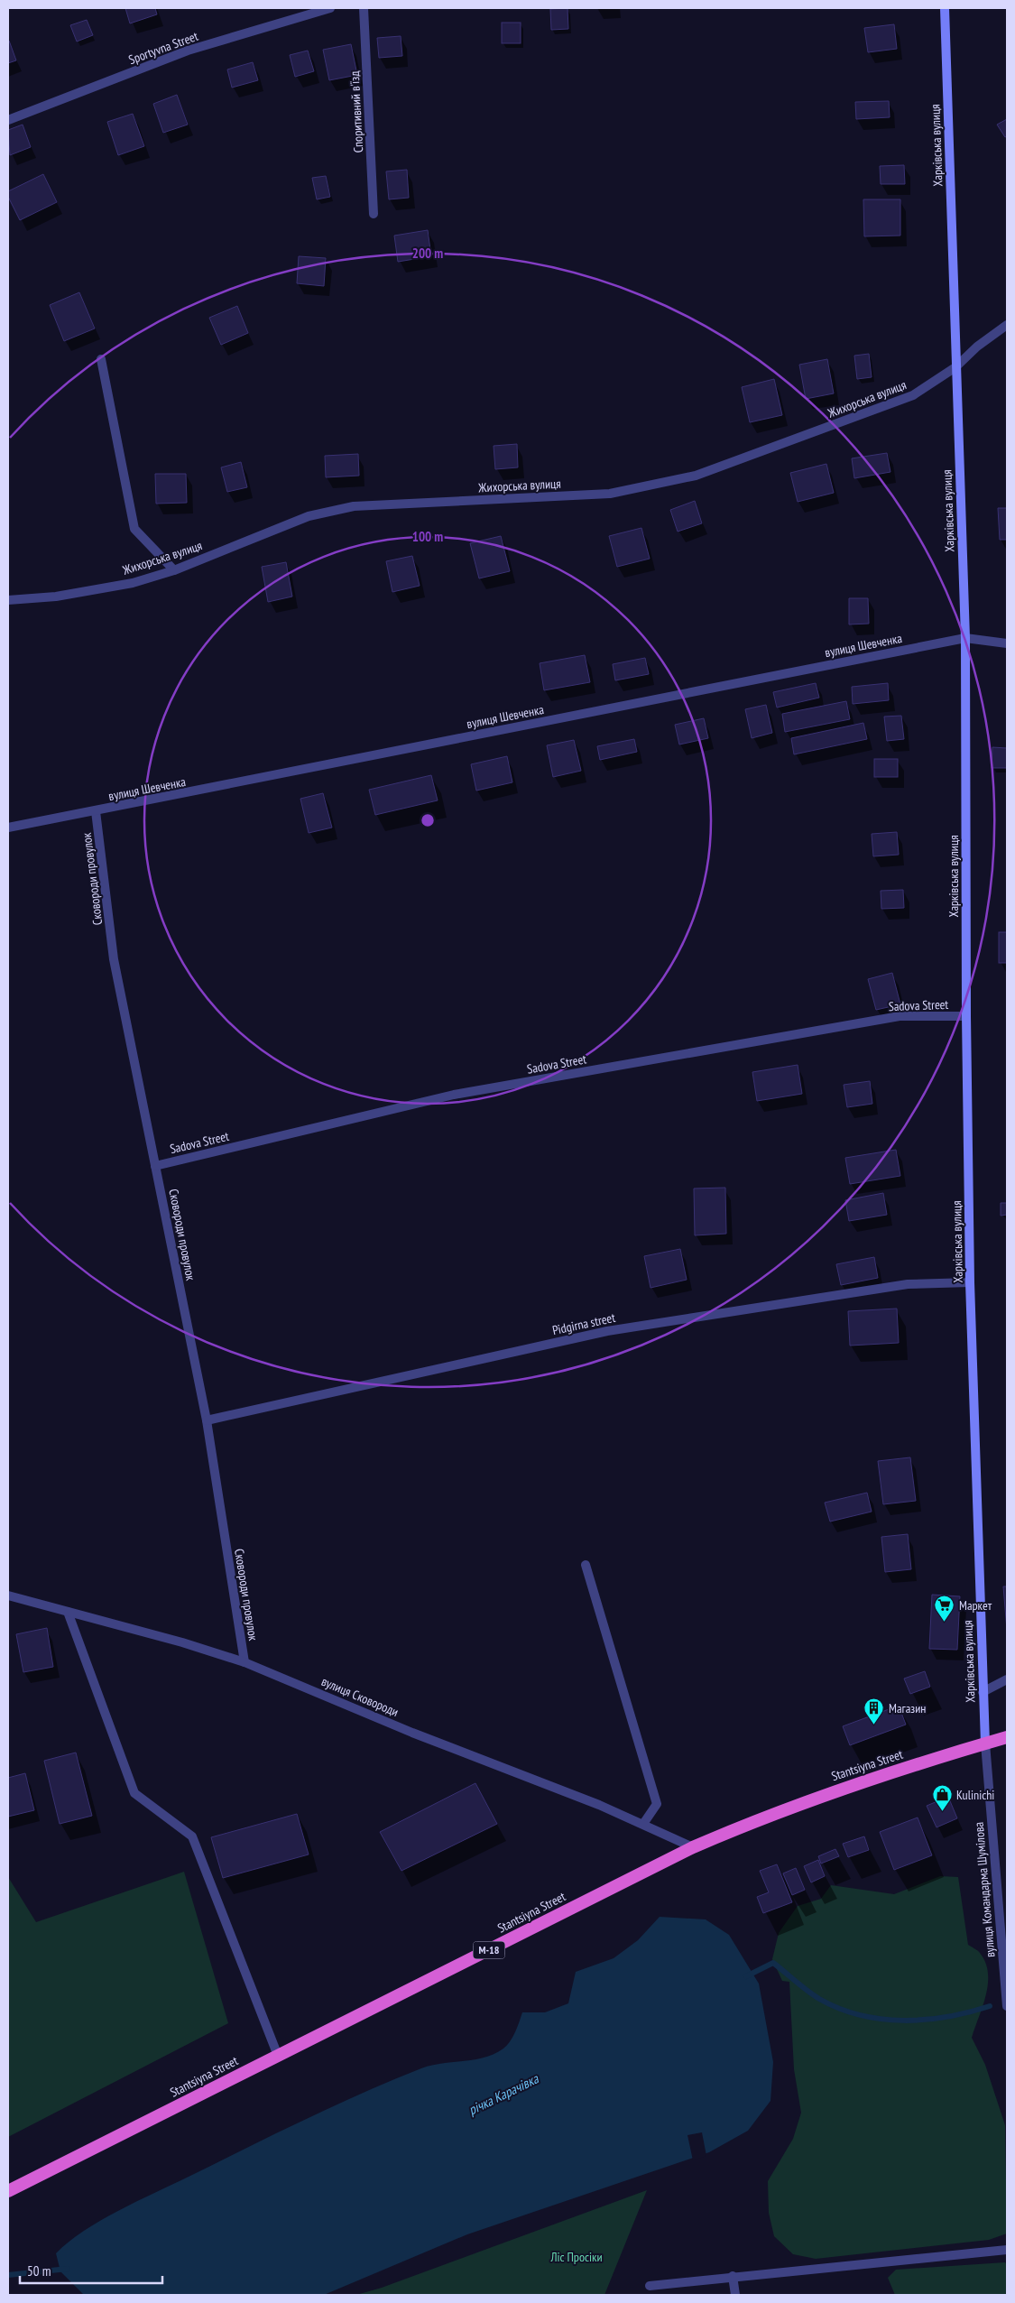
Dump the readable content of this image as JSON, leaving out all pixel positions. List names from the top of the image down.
{
  "streets": {
    "highway": ["Stantsiyna Street", "М-18"],
    "main road": ["Харківська вулиця"],
    "street": [
      "Sportyvna Street",
      "Споритивний в'їзд",
      "Жихорська вулиця",
      "вулиця Шевченка",
      "Сковороди провулок",
      "Sadova Street",
      "Pidgirna street",
      "вулиця Сковороди",
      "вулиця Командарма Шумілова"
    ]
  },
  "crossings": [
    ["Харківська вулиця", "Жихорська вулиця"],
    ["Харківська вулиця", "вулиця Шевченка"],
    ["Харківська вулиця", "Sadova Street"],
    ["Харківська вулиця", "Pidgirna street"],
    ["Харківська вулиця", "Stantsiyna Street"],
    ["Харківська вулиця", "вулиця Командарма Шумілова"],
    ["Харківська вулиця", "М-18"],
    ["вулиця Шевченка", "Сковороди провулок"],
    ["Сковороди провулок", "Sadova Street"],
    ["Сковороди провулок", "Pidgirna street"],
    ["Сковороди провулок", "вулиця Сковороди"],
    ["вулиця Сковороди", "Stantsiyna Street"],
    ["Stantsiyna Street", "вулиця Командарма Шумілова"],
    ["Stantsiyna Street", "М-18"],
    ["вулиця Командарма Шумілова", "М-18"]
  ],
  "water": ["річка Карачівка"],
  "parks": ["Ліс Просіки"],
  "places": {
    "supermarket": ["Маркет"],
    "building": ["Магазин"],
    "shop": ["Kulinichi"]
  },
  "scale_bar": "50 m",
  "rings": ["200 m", "100 m"]
}
